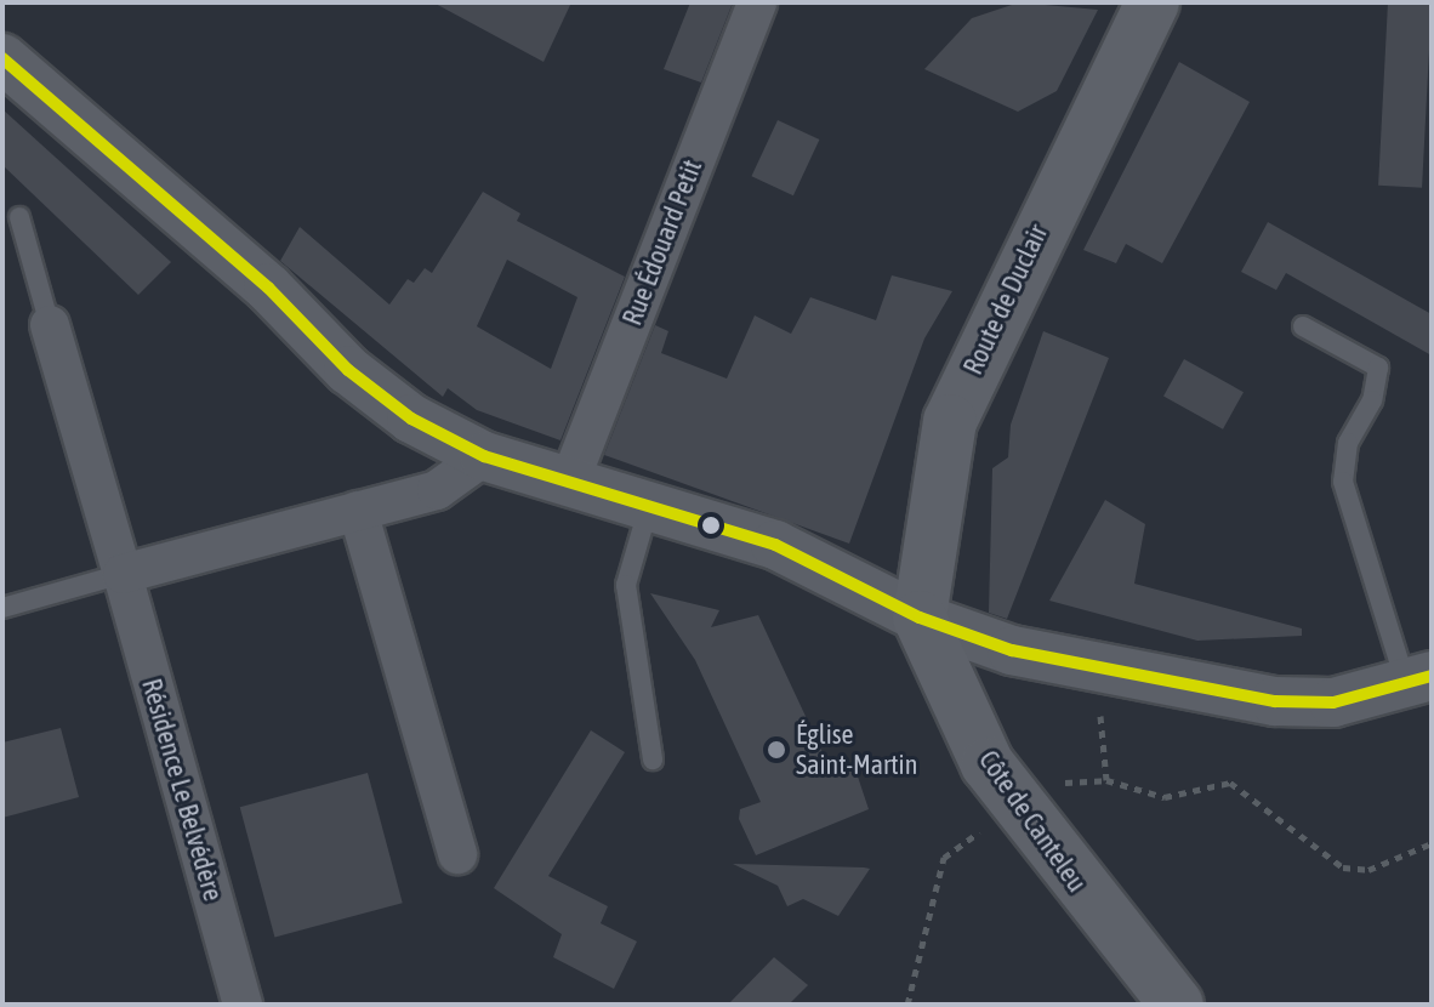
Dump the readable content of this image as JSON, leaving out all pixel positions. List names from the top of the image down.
{
  "streets": {
    "main road": ["Route de Duclair", "Côte de Canteleu"],
    "street": ["Rue Édouard Petit", "Résidence Le Belvédère"]
  },
  "crossings": [
    ["Route de Duclair", "Côte de Canteleu"]
  ],
  "places": ["Église Saint-Martin"]
}
